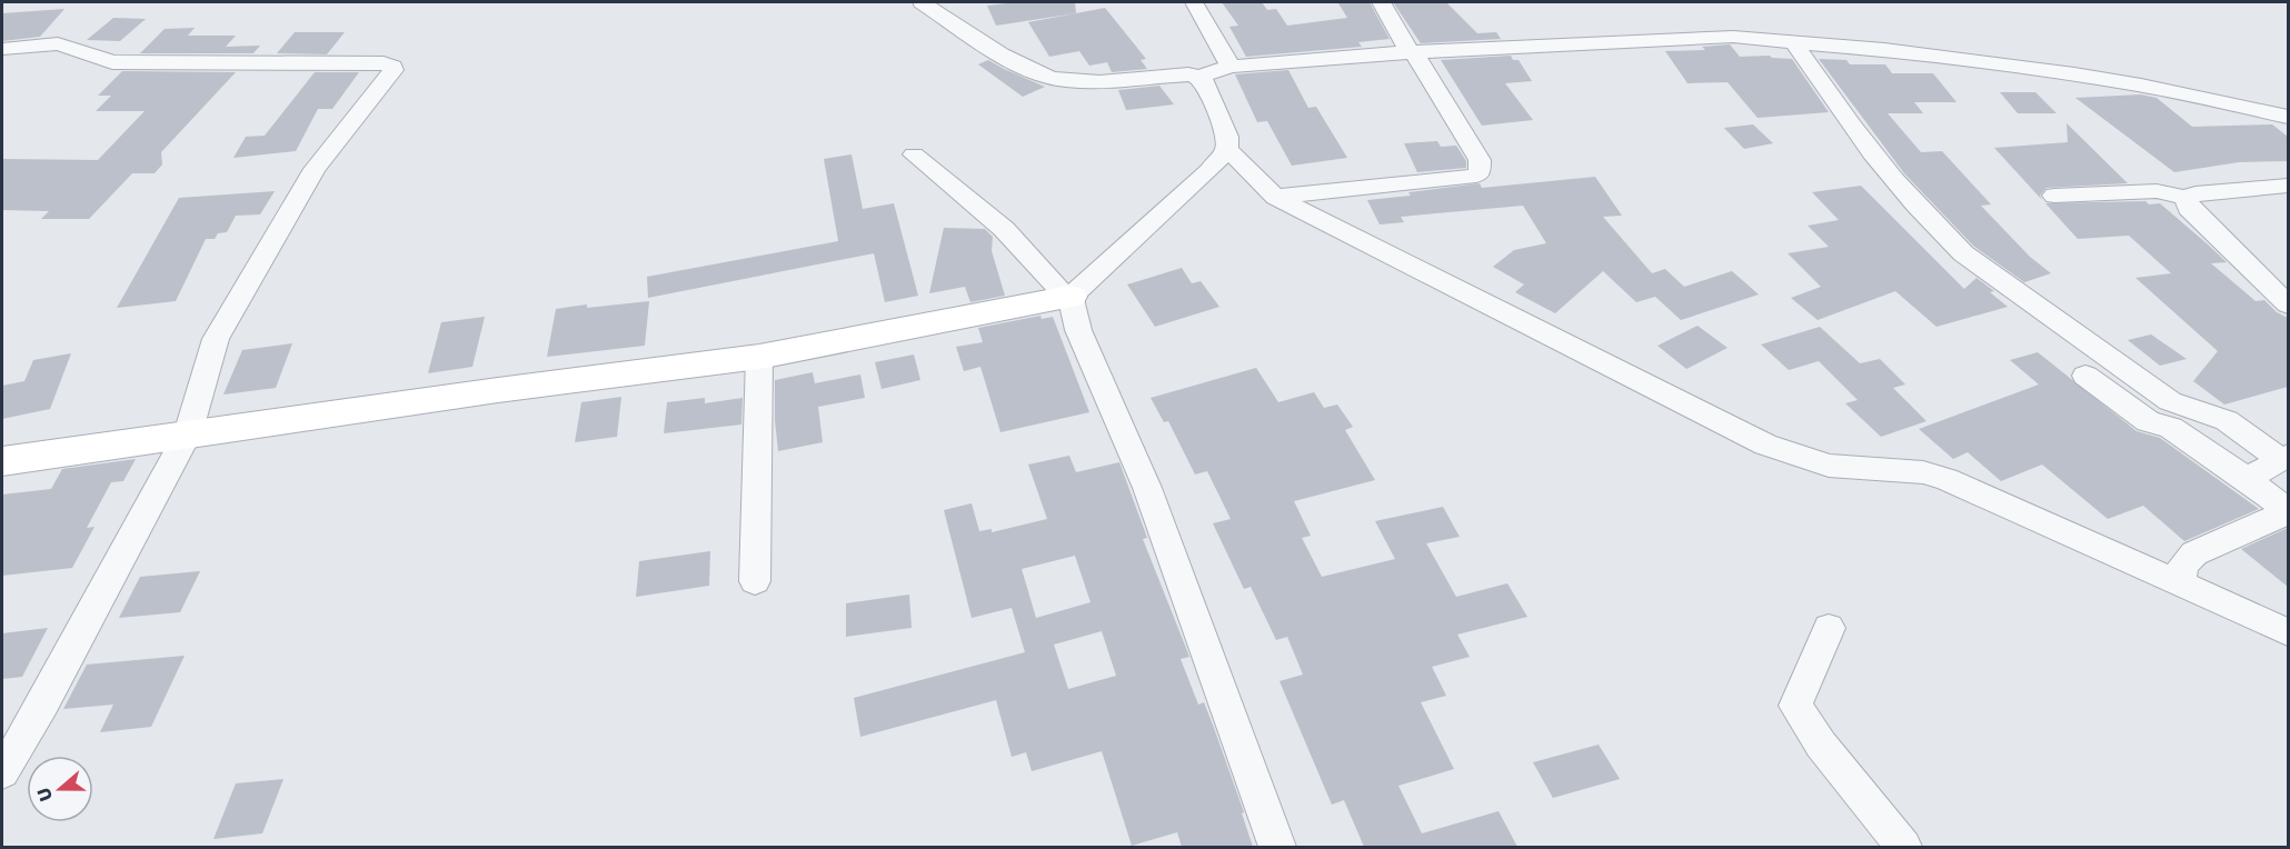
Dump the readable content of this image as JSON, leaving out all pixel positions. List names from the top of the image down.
{
  "north": "left"
}
